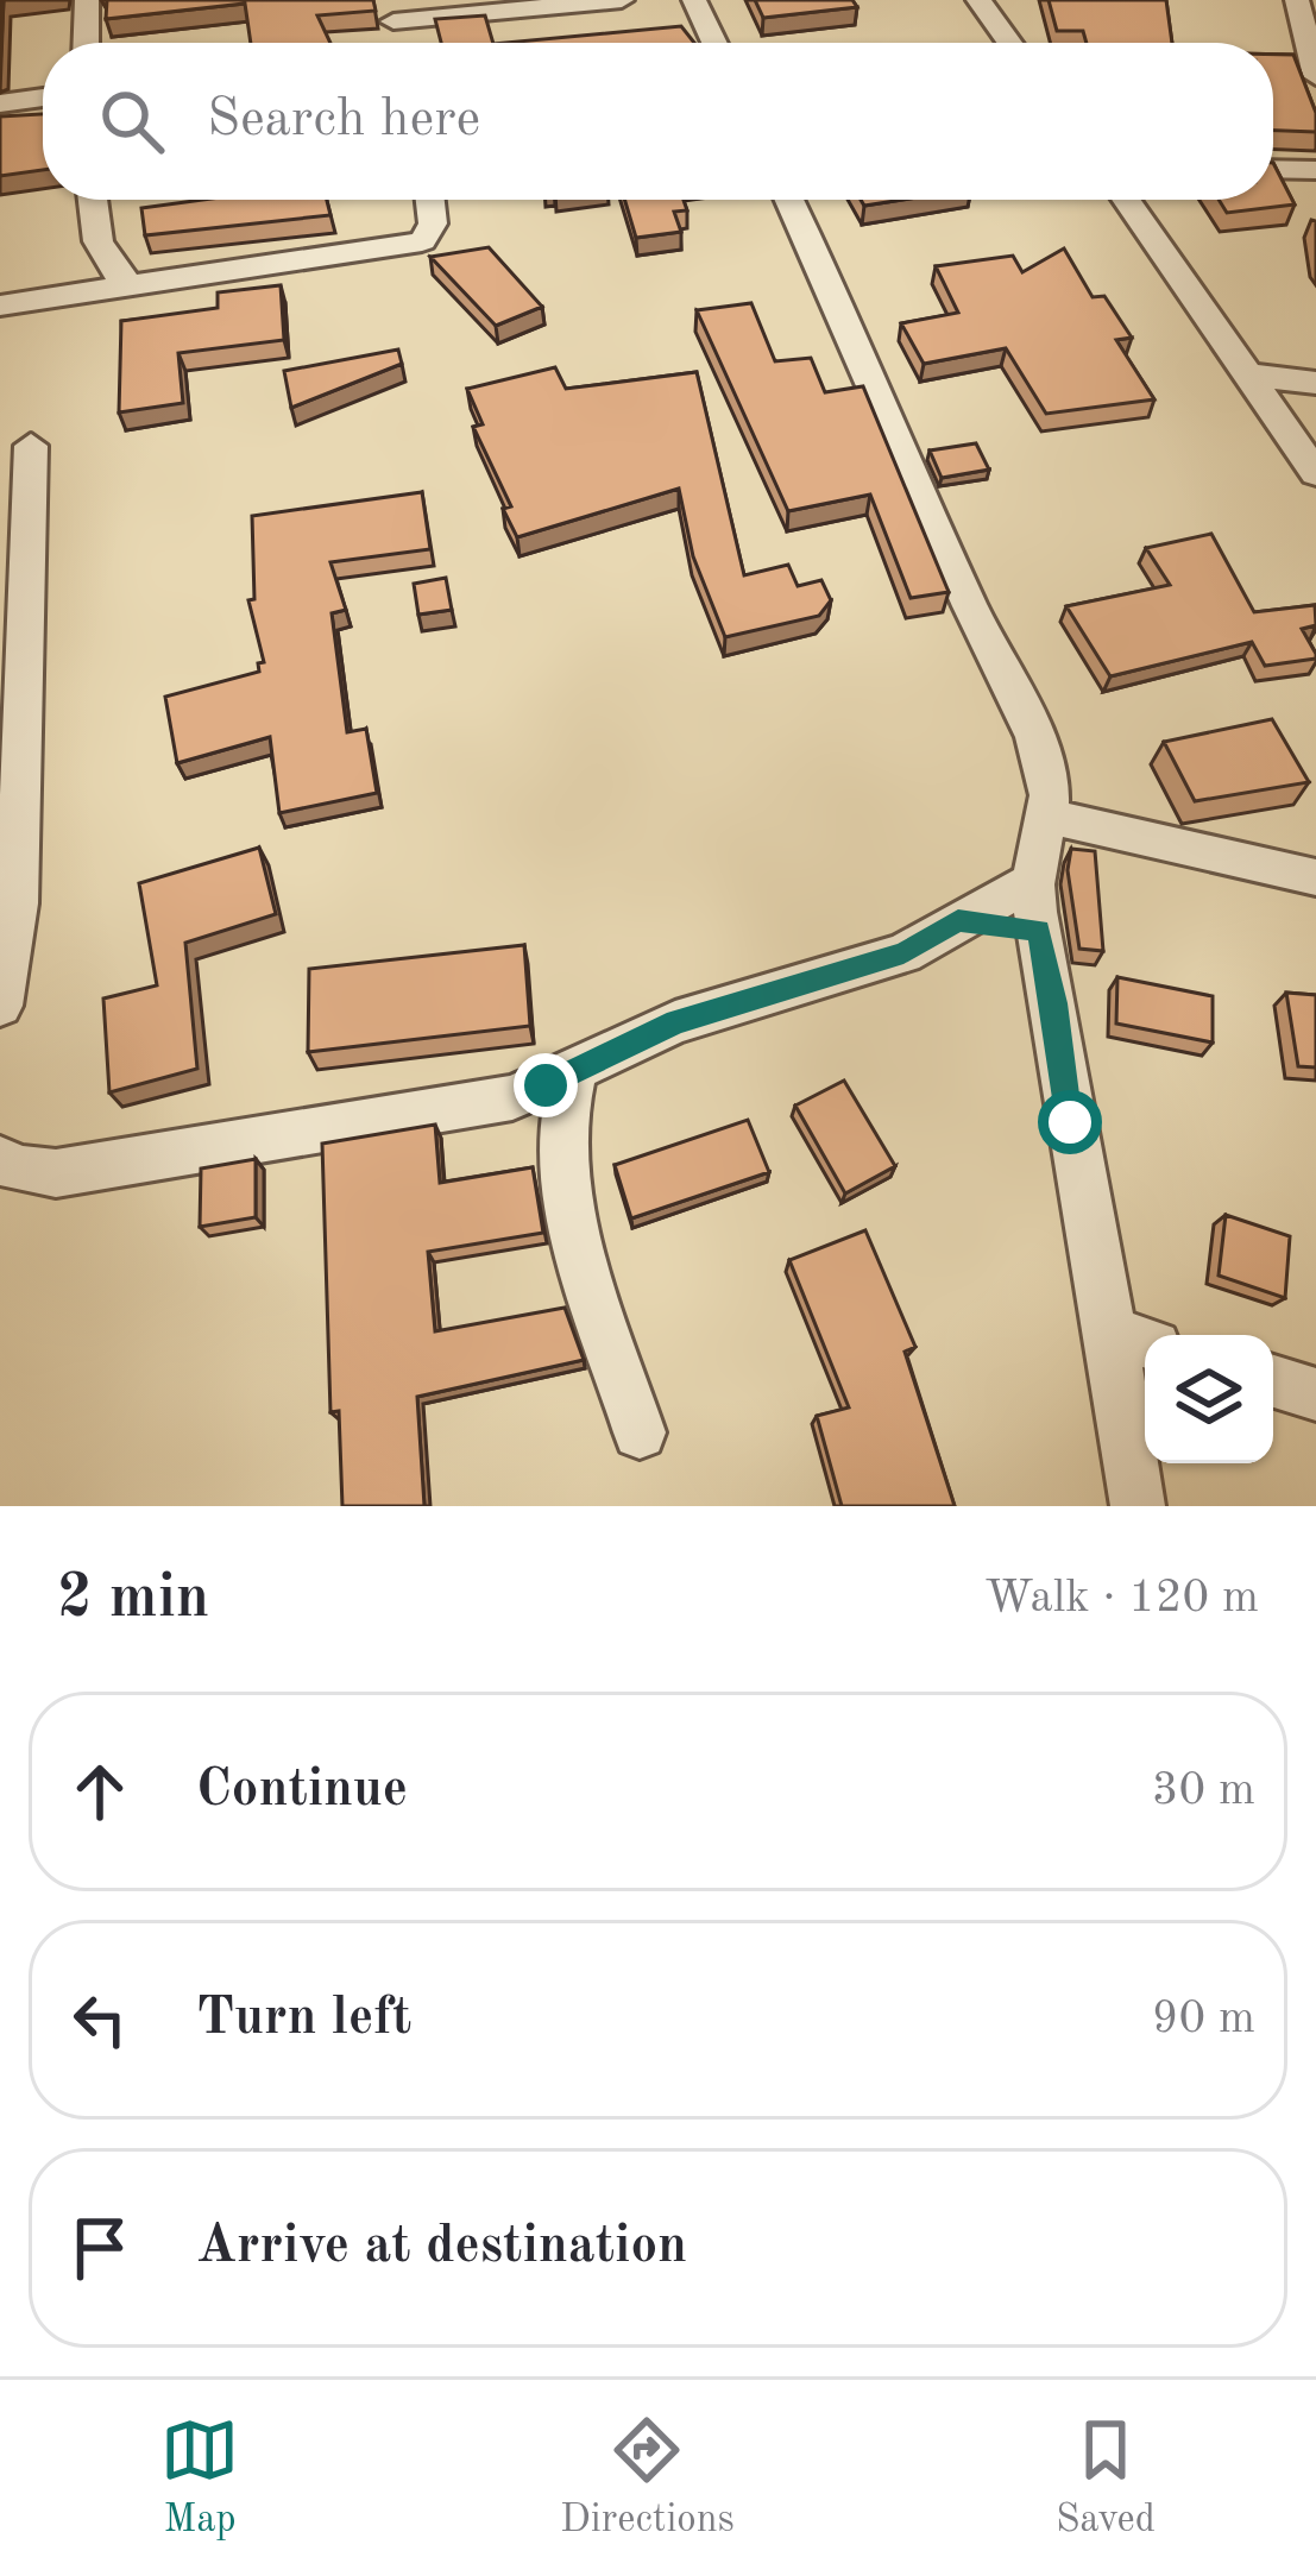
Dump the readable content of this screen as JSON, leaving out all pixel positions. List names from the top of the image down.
{
  "page": {
    "search": "Search here",
    "heading": ["2 min", "Walk · 120 m"],
    "list": [
      ["Continue", "30 m"],
      ["Turn left", "90 m"],
      "Arrive at destination"
    ],
    "nav": ["Map", "Directions", "Saved"]
  }
}
